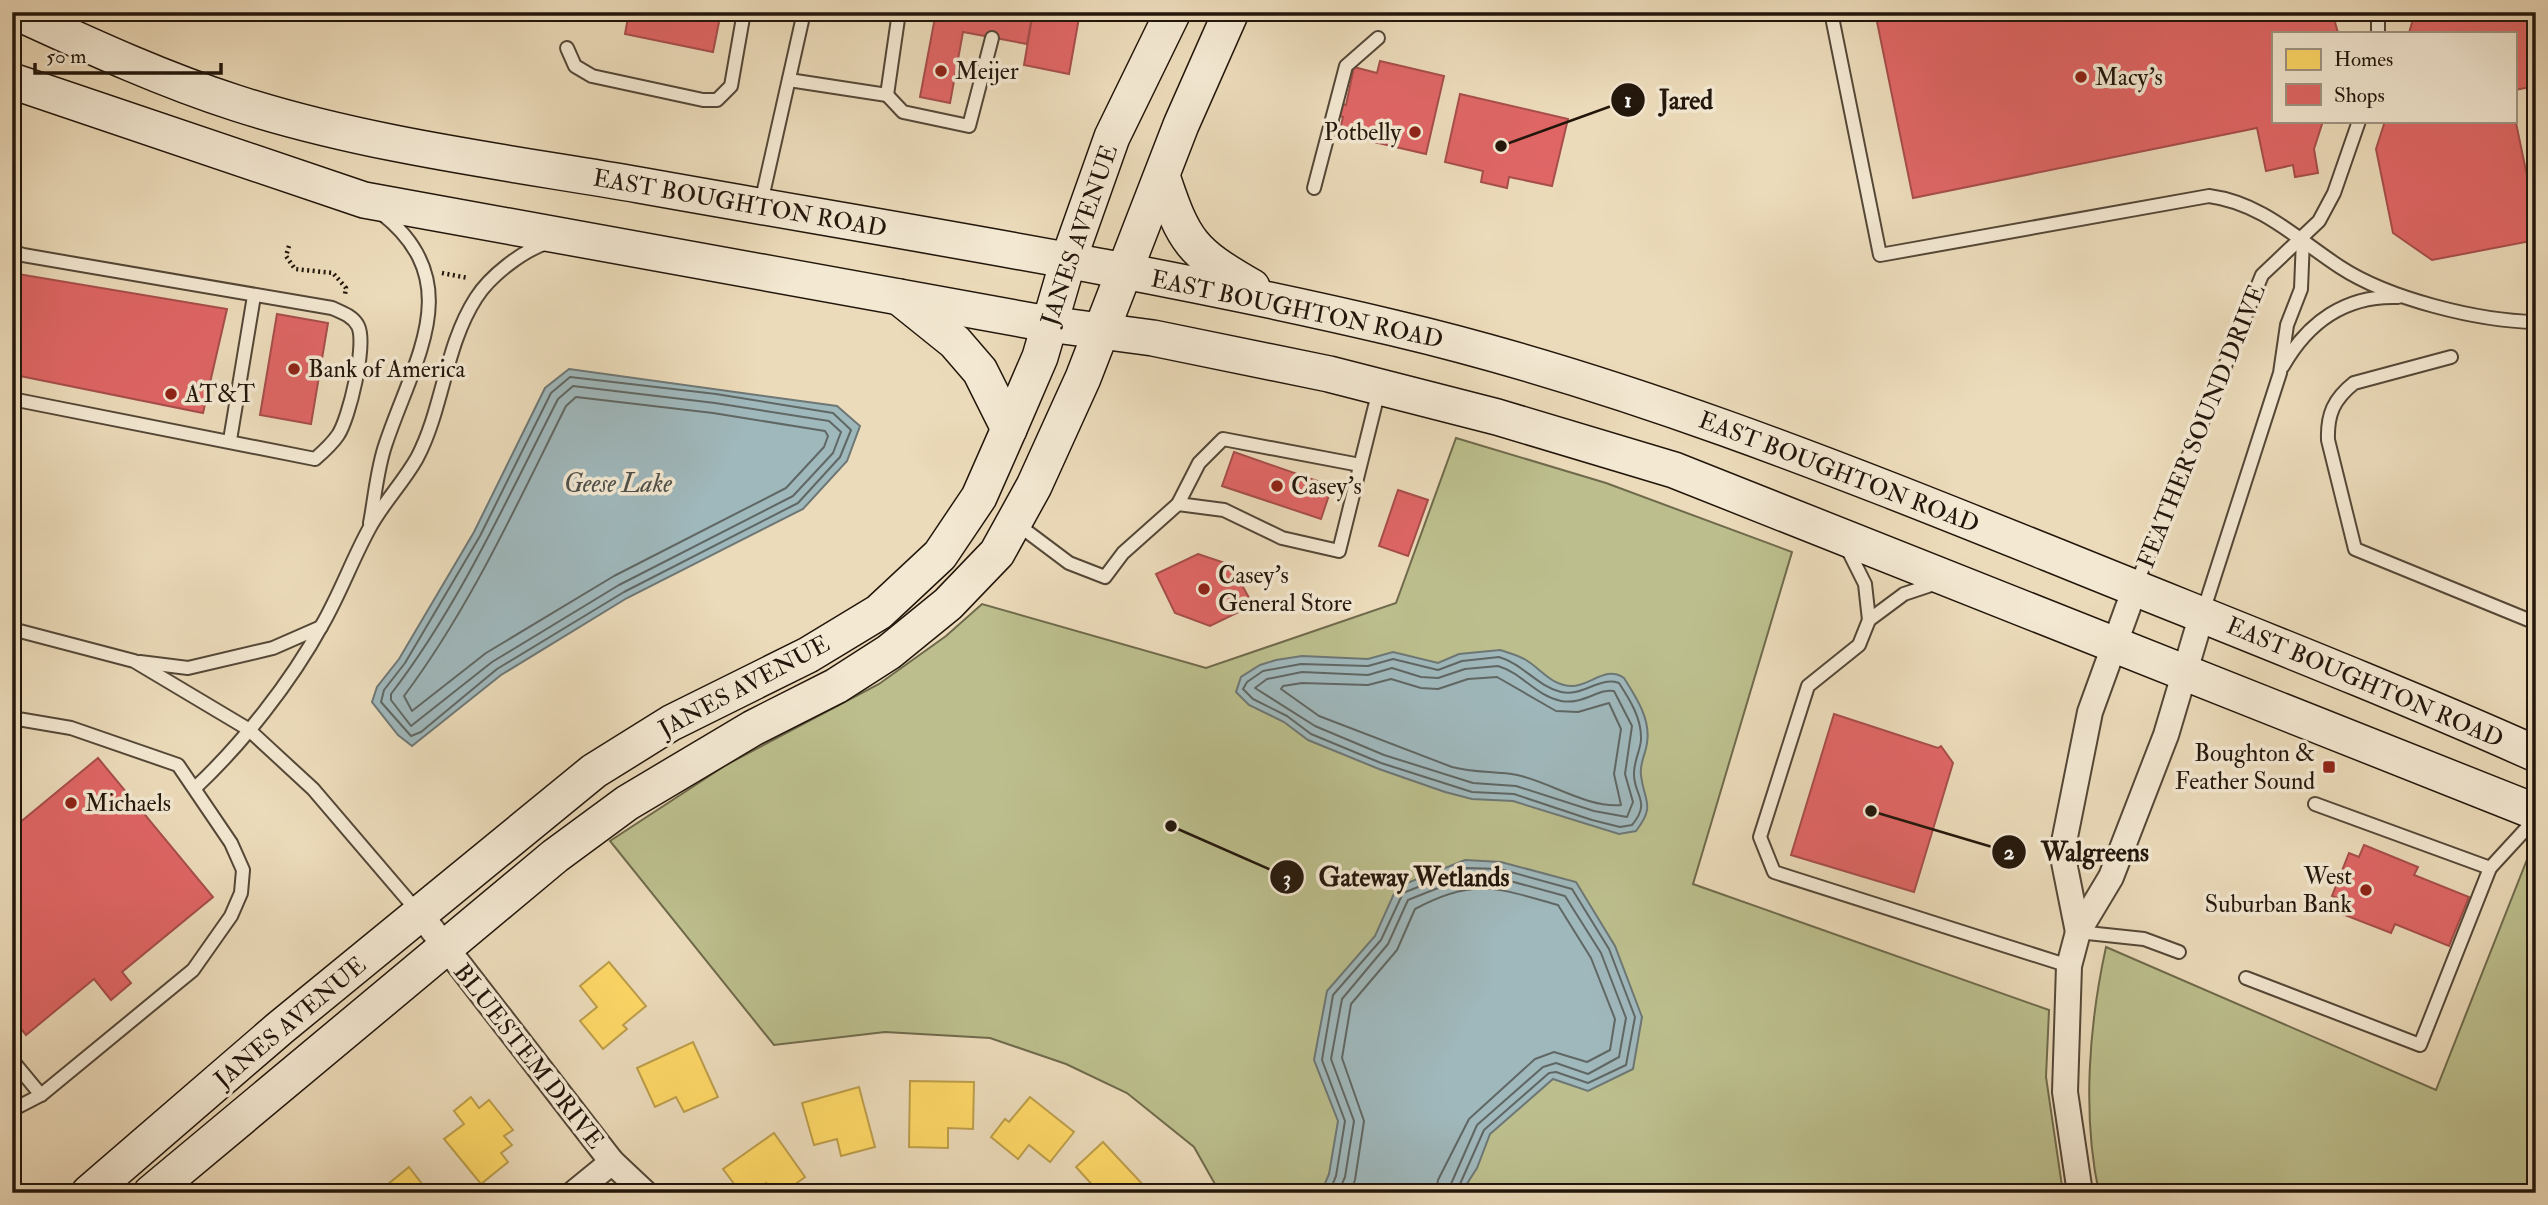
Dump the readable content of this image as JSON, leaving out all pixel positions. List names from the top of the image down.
{
  "streets": {
    "main road": ["EAST BOUGHTON ROAD", "JANES AVENUE"],
    "street": ["FEATHER SOUND DRIVE", "BLUESTEM DRIVE"]
  },
  "crossings": [
    ["EAST BOUGHTON ROAD", "JANES AVENUE"],
    ["EAST BOUGHTON ROAD", "FEATHER SOUND DRIVE"],
    ["JANES AVENUE", "BLUESTEM DRIVE"]
  ],
  "water": ["Geese Lake"],
  "places": {
    "other": [
      "Meijer",
      "Macy's",
      "Potbelly",
      "Jared",
      "Bank of America",
      "AT&T",
      "Casey's",
      "Casey's General Store",
      "Michaels",
      "Walgreens",
      "Gateway Wetlands",
      "West Suburban Bank"
    ],
    "transit": ["Boughton & Feather Sound"]
  },
  "legend": ["Homes", "Shops"],
  "scale_bar": "50 m"
}
